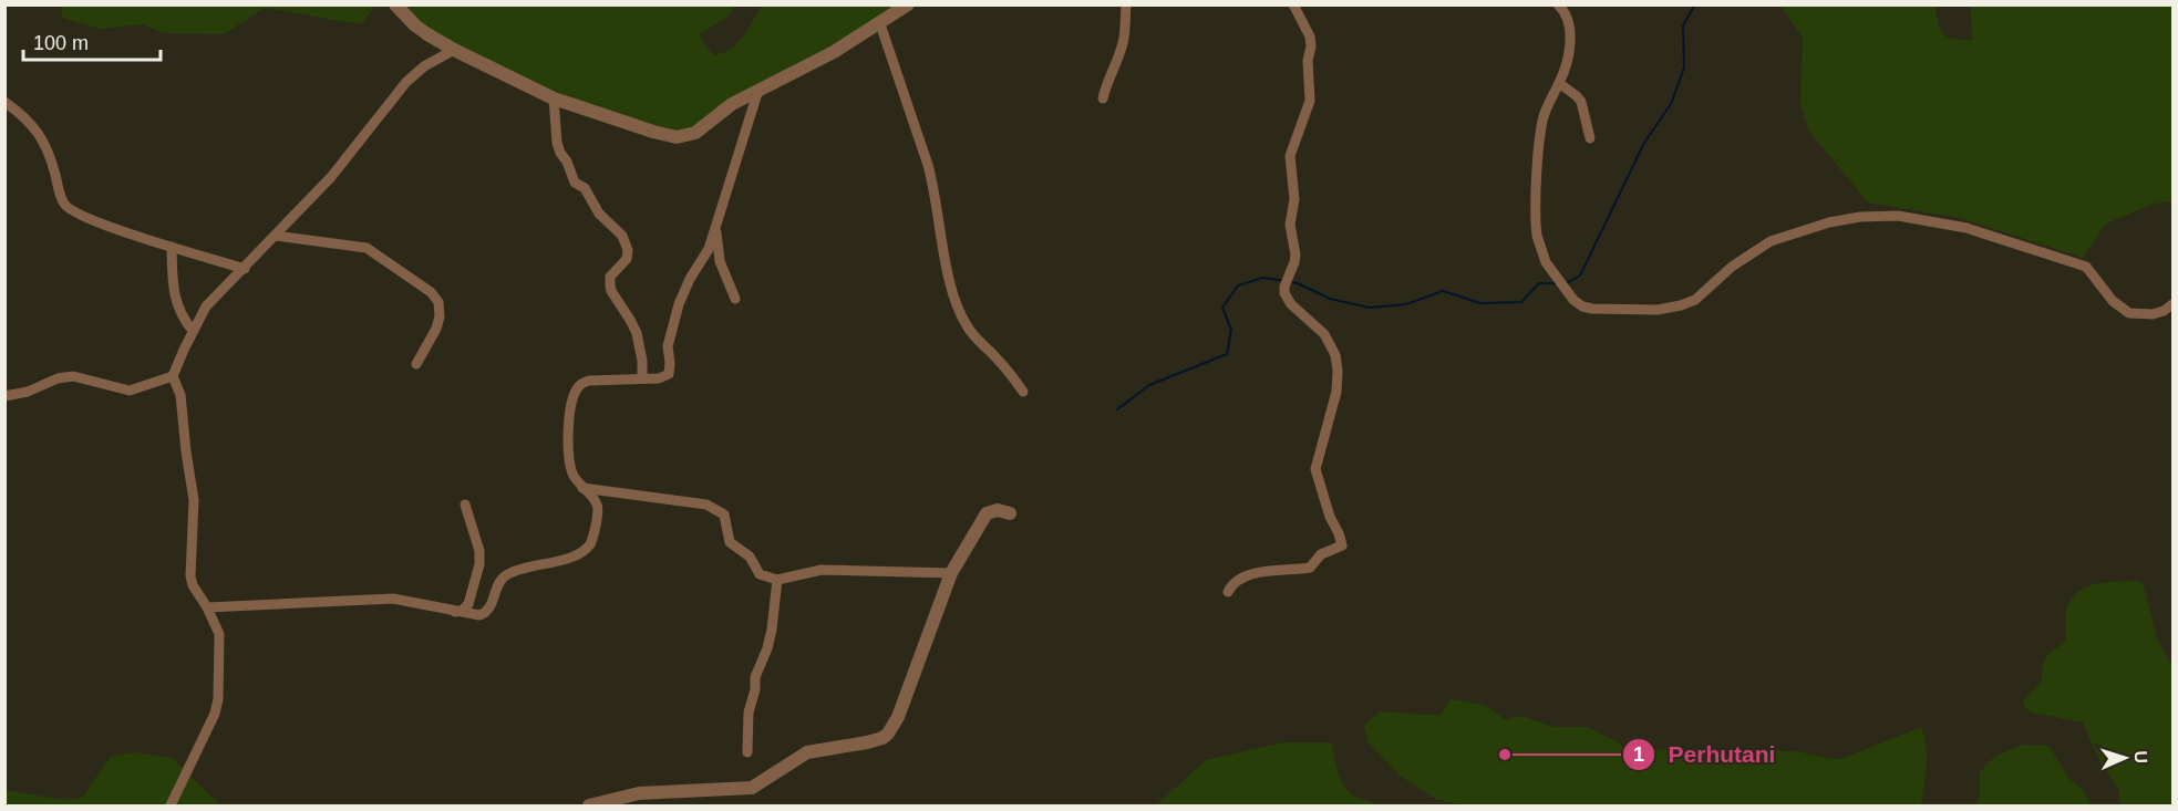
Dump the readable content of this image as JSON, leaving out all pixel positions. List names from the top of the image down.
{
  "places": ["Perhutani"],
  "scale_bar": "100 m",
  "north": "right"
}
